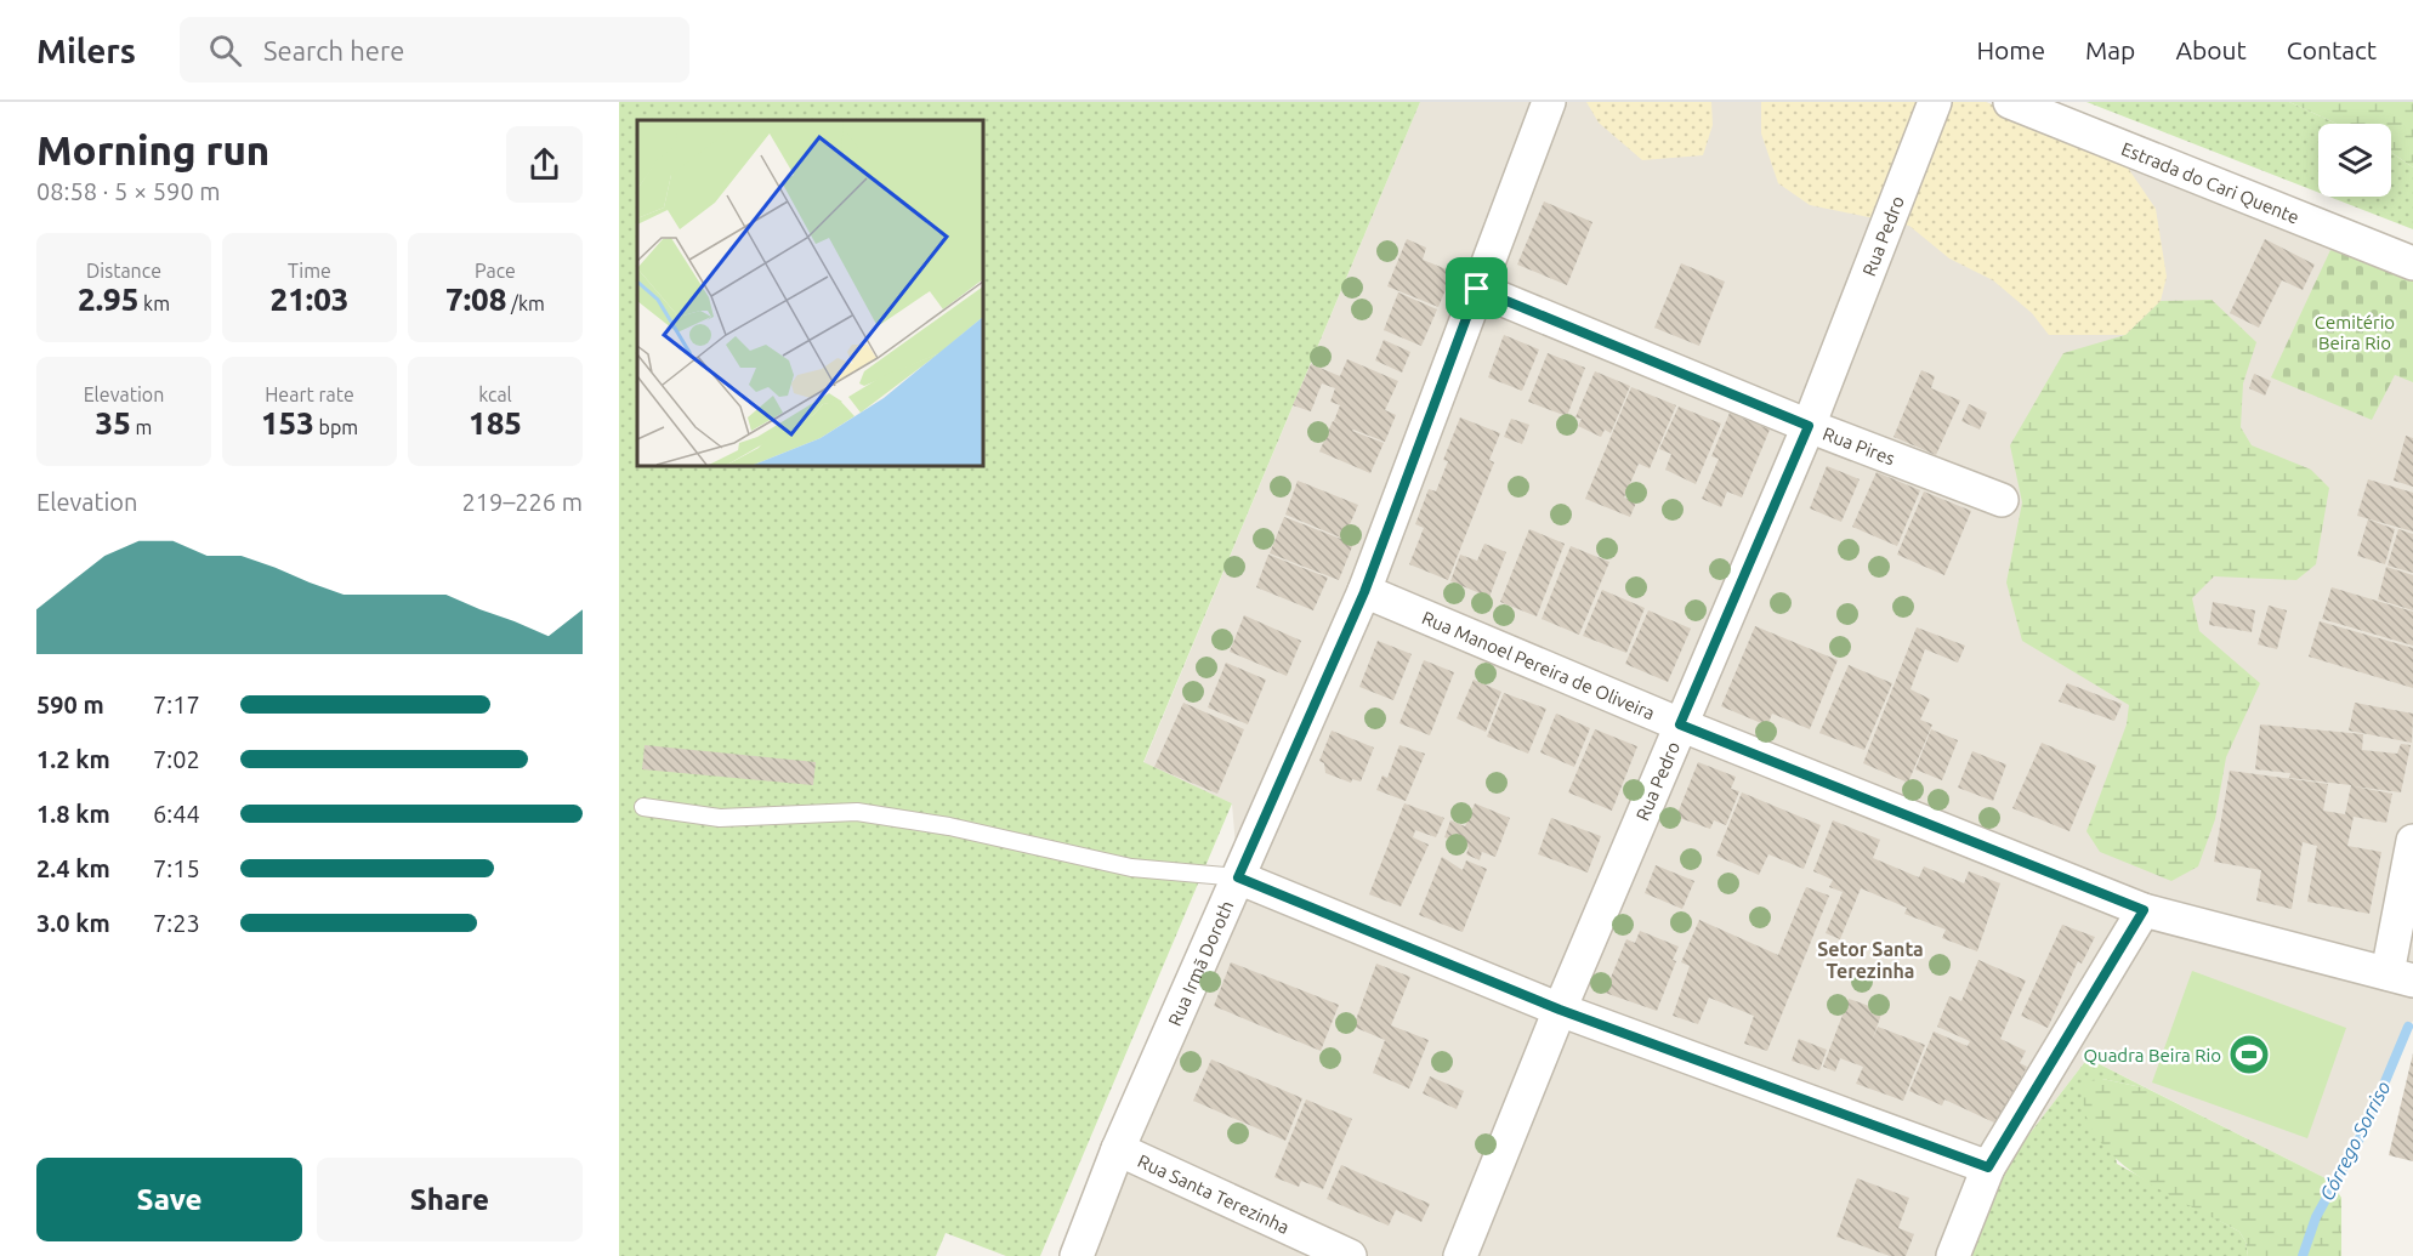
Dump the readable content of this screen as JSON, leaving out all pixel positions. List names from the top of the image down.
{
  "streets": {
    "street": [
      "Estrada do Cari Quente",
      "Rua Pedro",
      "Rua Pires",
      "Rua Manoel Pereira de Oliveira",
      "Rua Irmã Doroth",
      "Rua Santa Terezinha"
    ]
  },
  "crossings": [
    ["Rua Pedro", "Rua Pires"],
    ["Rua Pedro", "Rua Manoel Pereira de Oliveira"],
    ["Rua Pires", "Rua Irmã Doroth"],
    ["Rua Manoel Pereira de Oliveira", "Rua Irmã Doroth"],
    ["Rua Irmã Doroth", "Rua Santa Terezinha"]
  ],
  "districts": ["Setor Santa Terezinha"],
  "water": ["Córrego Sorriso"],
  "parks": ["Cemitério Beira Rio"],
  "places": {
    "sports": ["Quadra Beira Rio"]
  },
  "page": {
    "header": "Milers",
    "search": "Search here",
    "nav": [
      "Home",
      "Map",
      "About",
      "Contact"
    ],
    "heading": ["Morning run", "08:58 · 5 × 590 m"],
    "stats": [
      ["Distance", "2.95 km"],
      ["Time", "21:03"],
      ["Pace", "7:08 /km"],
      ["Elevation", "35 m"],
      ["Heart rate", "153 bpm"],
      ["kcal", "185"]
    ],
    "chart": ["Elevation", "219–226 m"],
    "list": [
      {
        "name": "590 m",
        "note": "7:17"
      },
      {
        "name": "1.2 km",
        "note": "7:02"
      },
      {
        "name": "1.8 km",
        "note": "6:44"
      },
      {
        "name": "2.4 km",
        "note": "7:15"
      },
      {
        "name": "3.0 km",
        "note": "7:23"
      }
    ],
    "buttons": ["Save", "Share"]
  }
}
